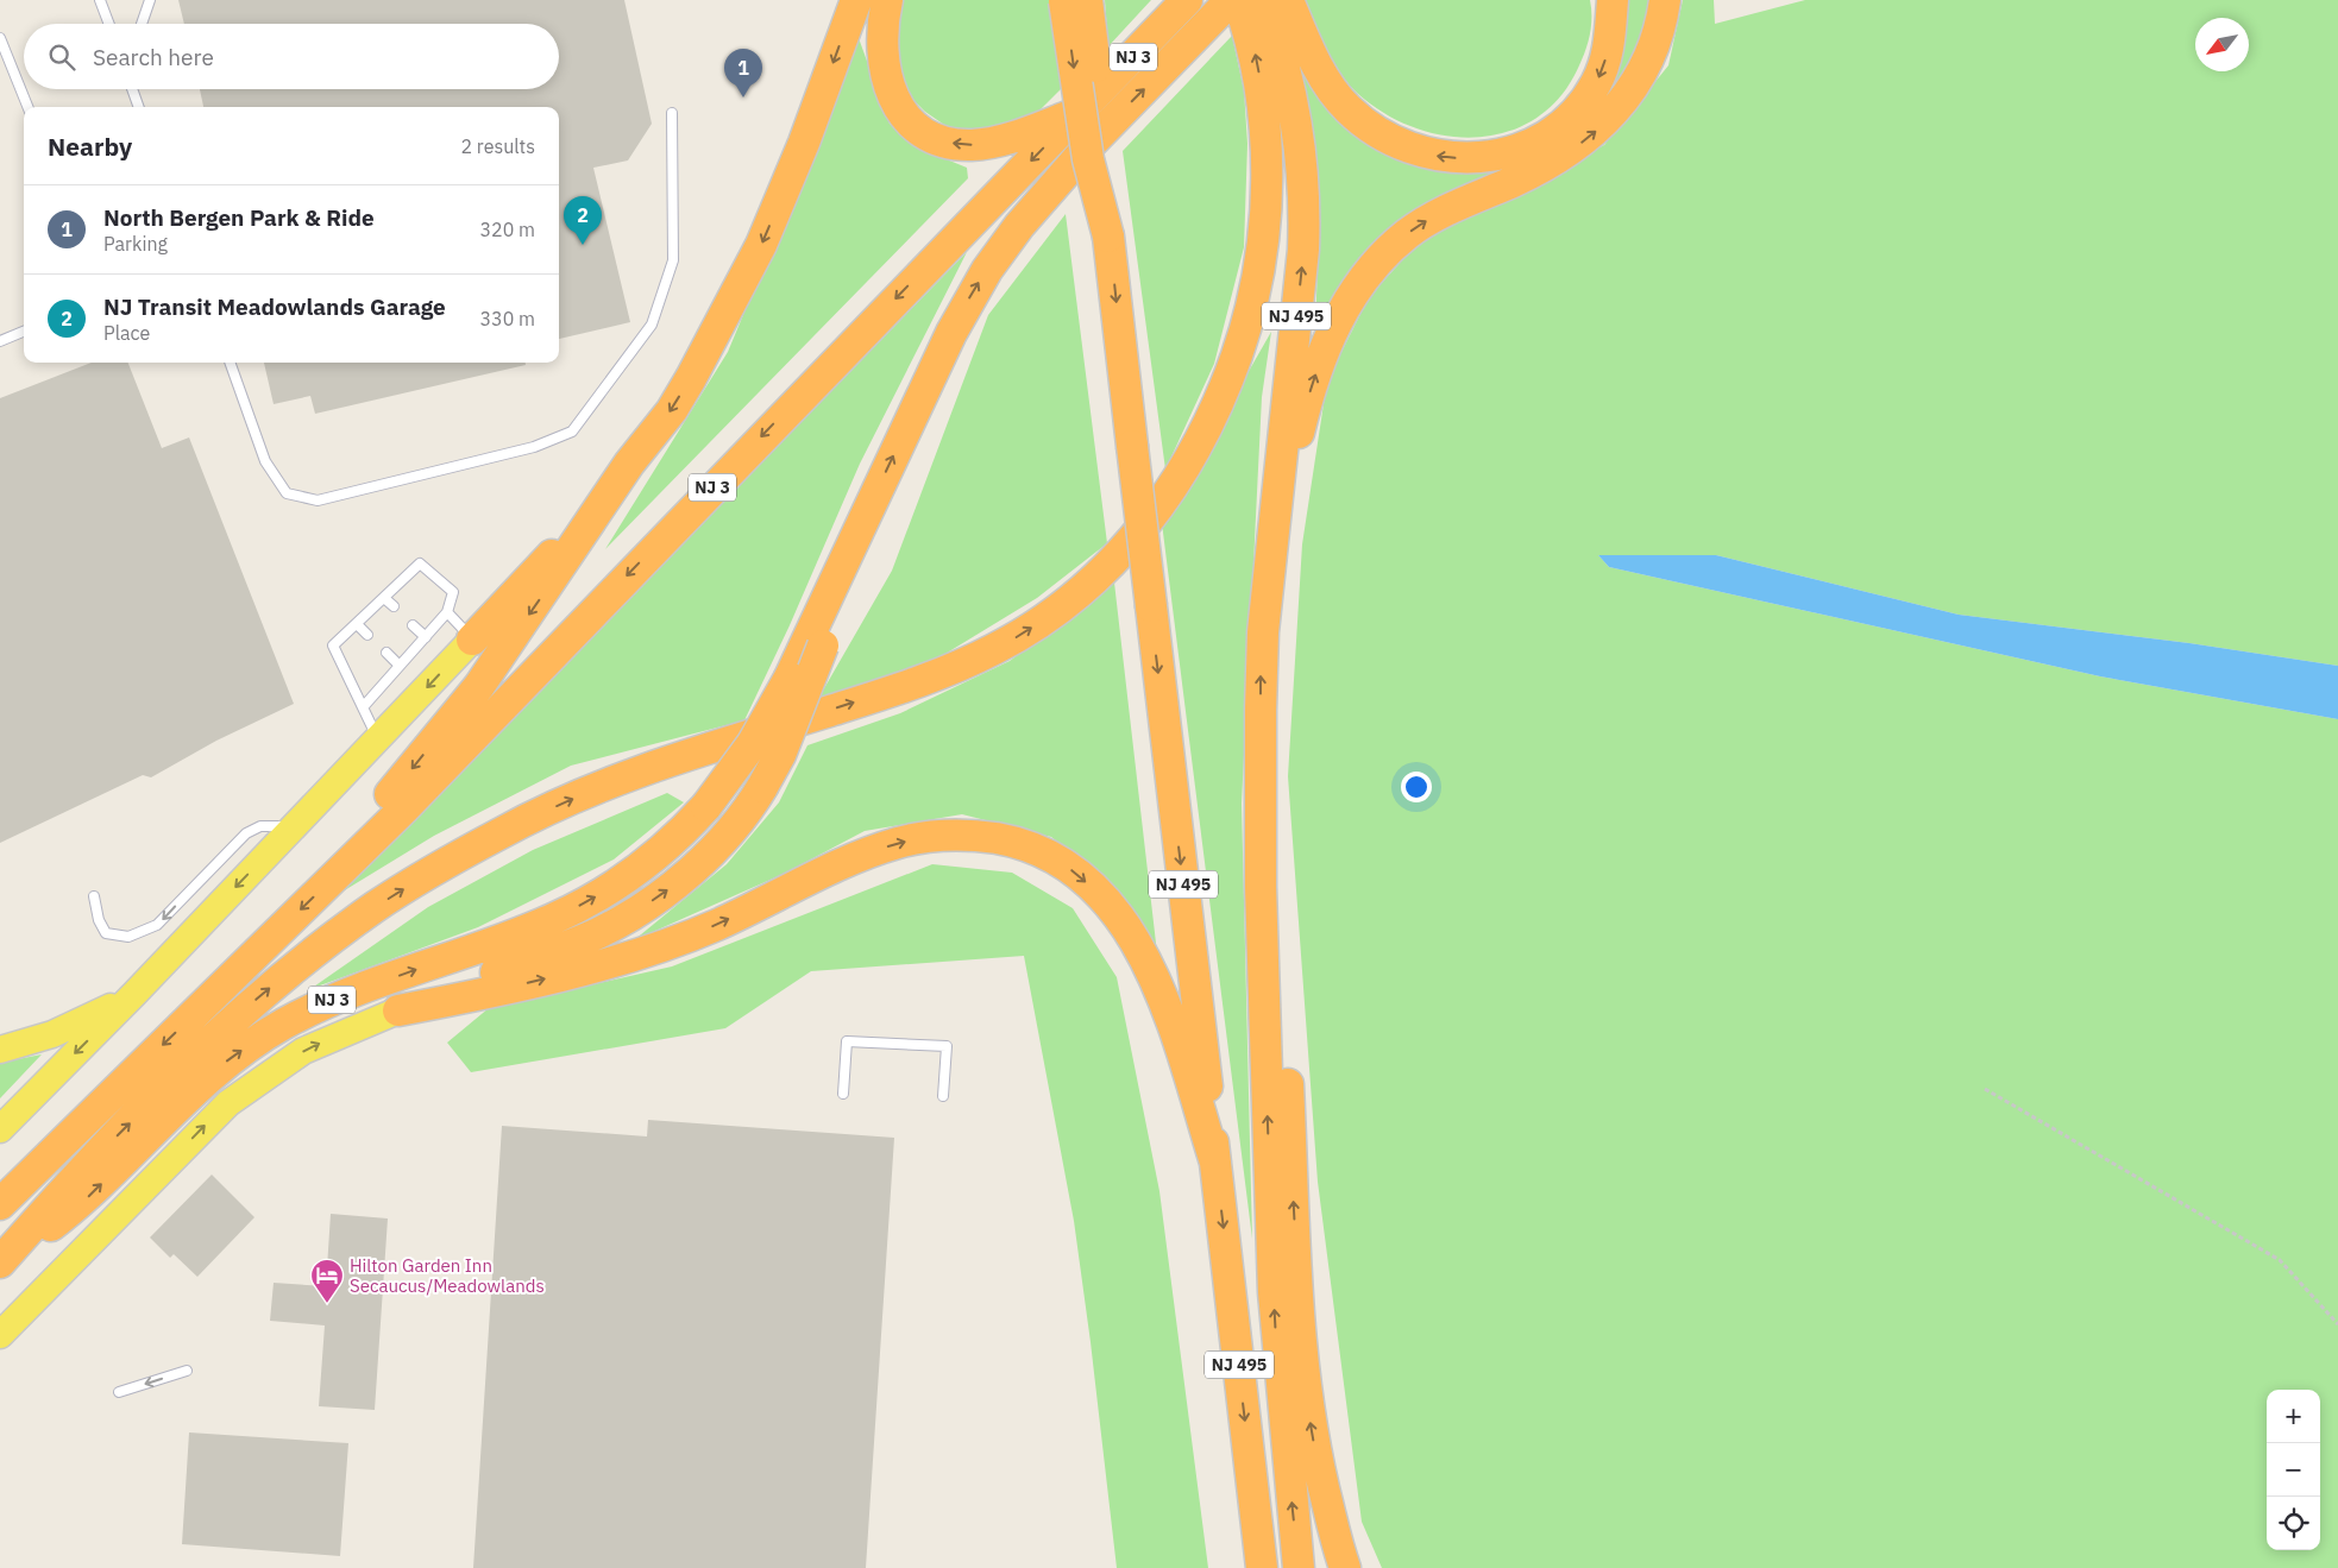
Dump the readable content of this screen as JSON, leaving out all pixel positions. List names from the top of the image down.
{
  "streets": {
    "highway": ["NJ 3", "NJ 495"]
  },
  "places": {
    "hotel": ["Hilton Garden Inn Secaucus/Meadowlands"]
  },
  "north": "bottom left",
  "page": {
    "search": "Search here",
    "pins": ["1", "2"],
    "heading": ["Nearby", "2 results"],
    "list": [
      {
        "mark": "1",
        "name": "North Bergen Park & Ride",
        "note": "Parking",
        "value": "320 m"
      },
      {
        "mark": "2",
        "name": "NJ Transit Meadowlands Garage",
        "note": "Place",
        "value": "330 m"
      }
    ],
    "map_buttons": ["+", "−"]
  }
}
